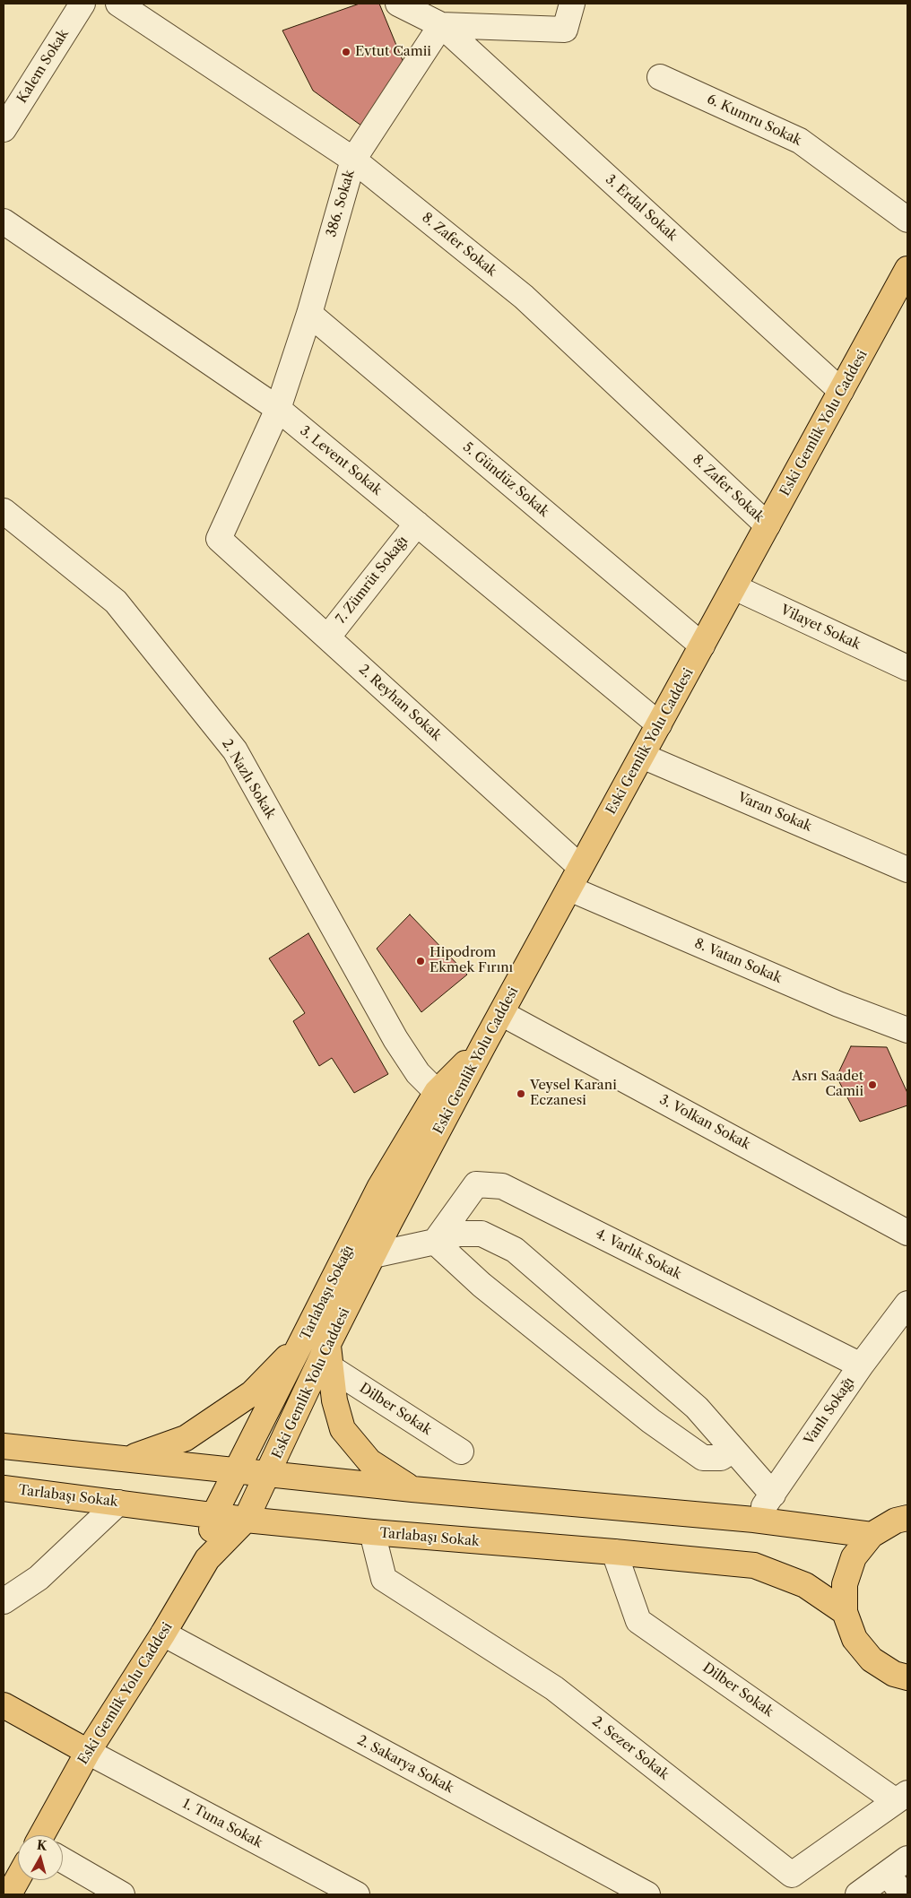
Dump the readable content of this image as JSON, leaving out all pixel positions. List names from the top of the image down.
{
  "streets": {
    "main road": ["Eski Gemlik Yolu Caddesi", "Tarlabaşı Sokağı", "Tarlabaşı Sokak"],
    "street": [
      "Kalem Sokak",
      "6. Kumru Sokak",
      "386. Sokak",
      "3. Erdal Sokak",
      "8. Zafer Sokak",
      "3. Levent Sokak",
      "5. Gündüz Sokak",
      "7. Zümrüt Sokağı",
      "Vilayet Sokak",
      "2. Reyhan Sokak",
      "2. Nazlı Sokak",
      "Varan Sokak",
      "8. Vatan Sokak",
      "3. Volkan Sokak",
      "4. Varlık Sokak",
      "Dilber Sokak",
      "Vanlı Sokağı",
      "2. Sezer Sokak",
      "2. Sakarya Sokak",
      "1. Tuna Sokak"
    ]
  },
  "crossings": [
    ["386. Sokak", "3. Erdal Sokak"],
    ["386. Sokak", "8. Zafer Sokak"],
    ["386. Sokak", "3. Levent Sokak"],
    ["386. Sokak", "5. Gündüz Sokak"],
    ["386. Sokak", "2. Reyhan Sokak"],
    ["3. Erdal Sokak", "Eski Gemlik Yolu Caddesi"],
    ["8. Zafer Sokak", "Eski Gemlik Yolu Caddesi"],
    ["Eski Gemlik Yolu Caddesi", "3. Levent Sokak"],
    ["Eski Gemlik Yolu Caddesi", "5. Gündüz Sokak"],
    ["Eski Gemlik Yolu Caddesi", "Vilayet Sokak"],
    ["Eski Gemlik Yolu Caddesi", "2. Reyhan Sokak"],
    ["Eski Gemlik Yolu Caddesi", "Varan Sokak"],
    ["Eski Gemlik Yolu Caddesi", "8. Vatan Sokak"],
    ["Eski Gemlik Yolu Caddesi", "3. Volkan Sokak"],
    ["Eski Gemlik Yolu Caddesi", "Tarlabaşı Sokağı"],
    ["Eski Gemlik Yolu Caddesi", "Dilber Sokak"],
    ["Eski Gemlik Yolu Caddesi", "Tarlabaşı Sokak"],
    ["Eski Gemlik Yolu Caddesi", "2. Sakarya Sokak"],
    ["Eski Gemlik Yolu Caddesi", "1. Tuna Sokak"],
    ["3. Levent Sokak", "7. Zümrüt Sokağı"],
    ["7. Zümrüt Sokağı", "2. Reyhan Sokak"],
    ["2. Reyhan Sokak", "8. Vatan Sokak"],
    ["2. Nazlı Sokak", "Tarlabaşı Sokağı"],
    ["4. Varlık Sokak", "Vanlı Sokağı"],
    ["Tarlabaşı Sokağı", "Tarlabaşı Sokak"],
    ["Dilber Sokak", "Tarlabaşı Sokak"],
    ["Dilber Sokak", "2. Sezer Sokak"],
    ["Tarlabaşı Sokak", "2. Sezer Sokak"]
  ],
  "places": [
    "Evtut Camii",
    "Hipodrom Ekmek Fırını",
    "Asrı Saadet Camii",
    "Veysel Karani Eczanesi"
  ],
  "north": "top"
}
